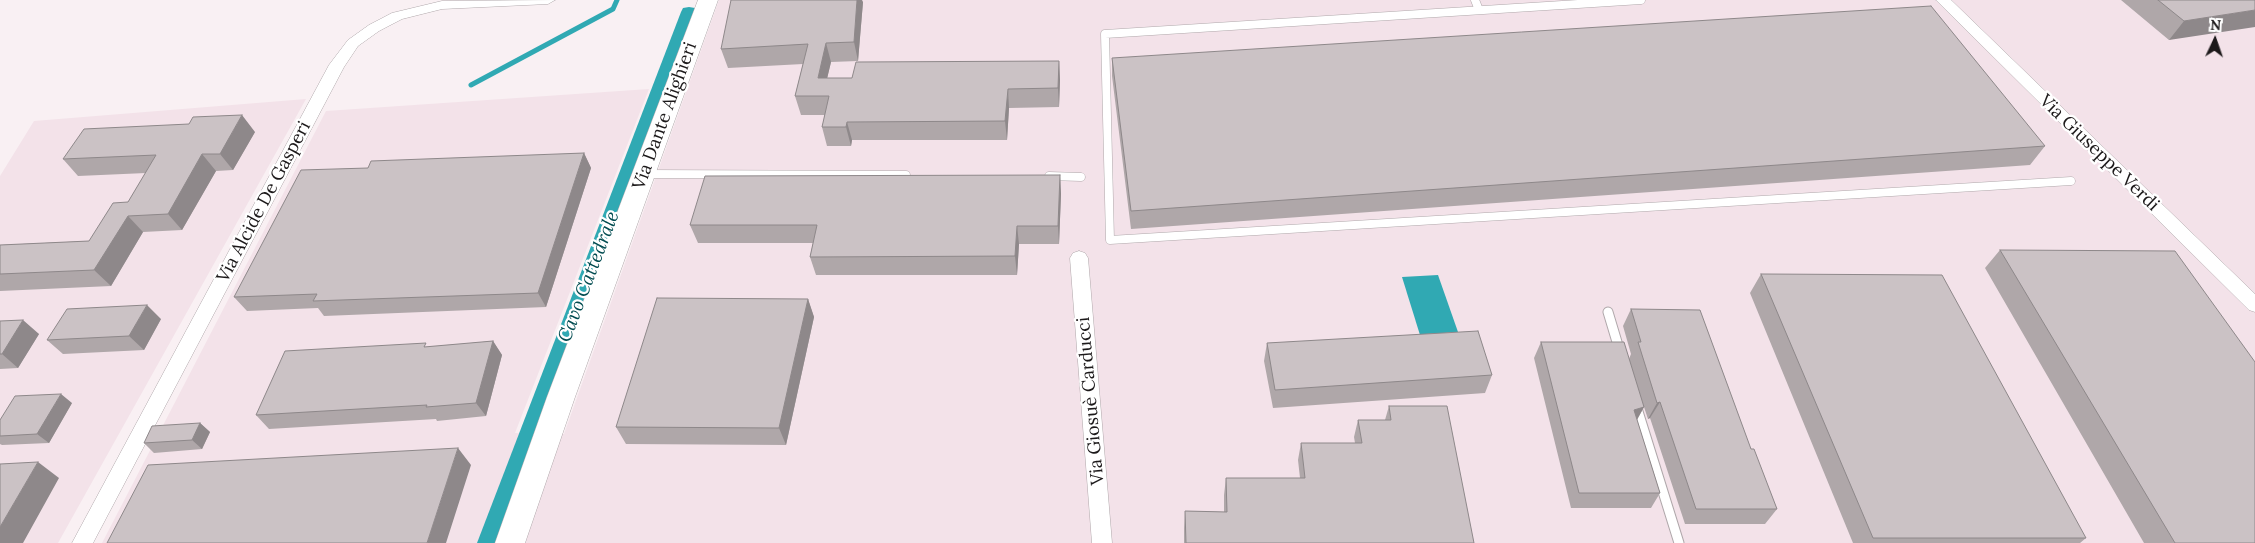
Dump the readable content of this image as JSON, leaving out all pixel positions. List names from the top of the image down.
{
  "streets": {
    "main road": ["Via Dante Alighieri"],
    "street": ["Via Giuseppe Verdi", "Via Alcide De Gasperi", "Via Giosuè Carducci"]
  },
  "water": ["Cavo Cattedrale"],
  "north": "top"
}
